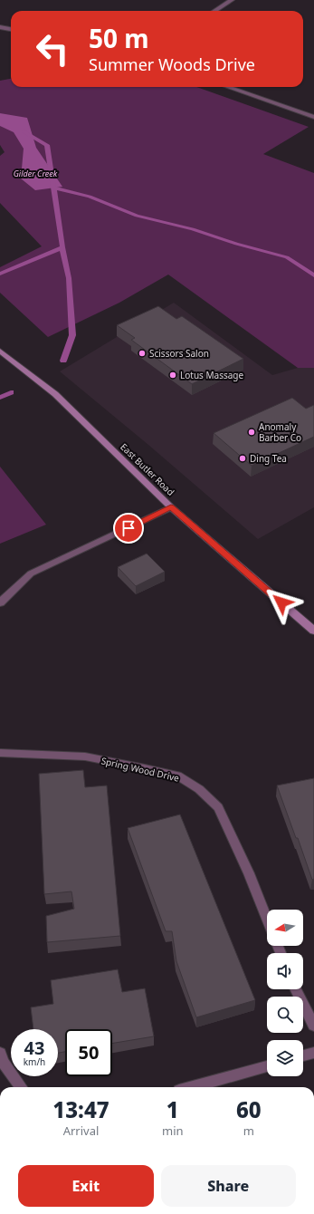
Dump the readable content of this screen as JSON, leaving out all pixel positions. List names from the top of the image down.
{
  "streets": {
    "main road": ["East Butler Road"],
    "street": ["Spring Wood Drive"]
  },
  "water": ["Gilder Creek"],
  "places": [
    "Scissors Salon",
    "Lotus Massage",
    "Anomaly Barber Co",
    "Ding Tea"
  ],
  "north": "left",
  "page": {
    "turn": ["50 m", "Summer Woods Drive"],
    "speed": "43 km/h",
    "limit": "50",
    "eta": [
      "13:47",
      "Arrival",
      "1",
      "min",
      "60",
      "m"
    ],
    "buttons": ["Exit", "Share"]
  }
}
